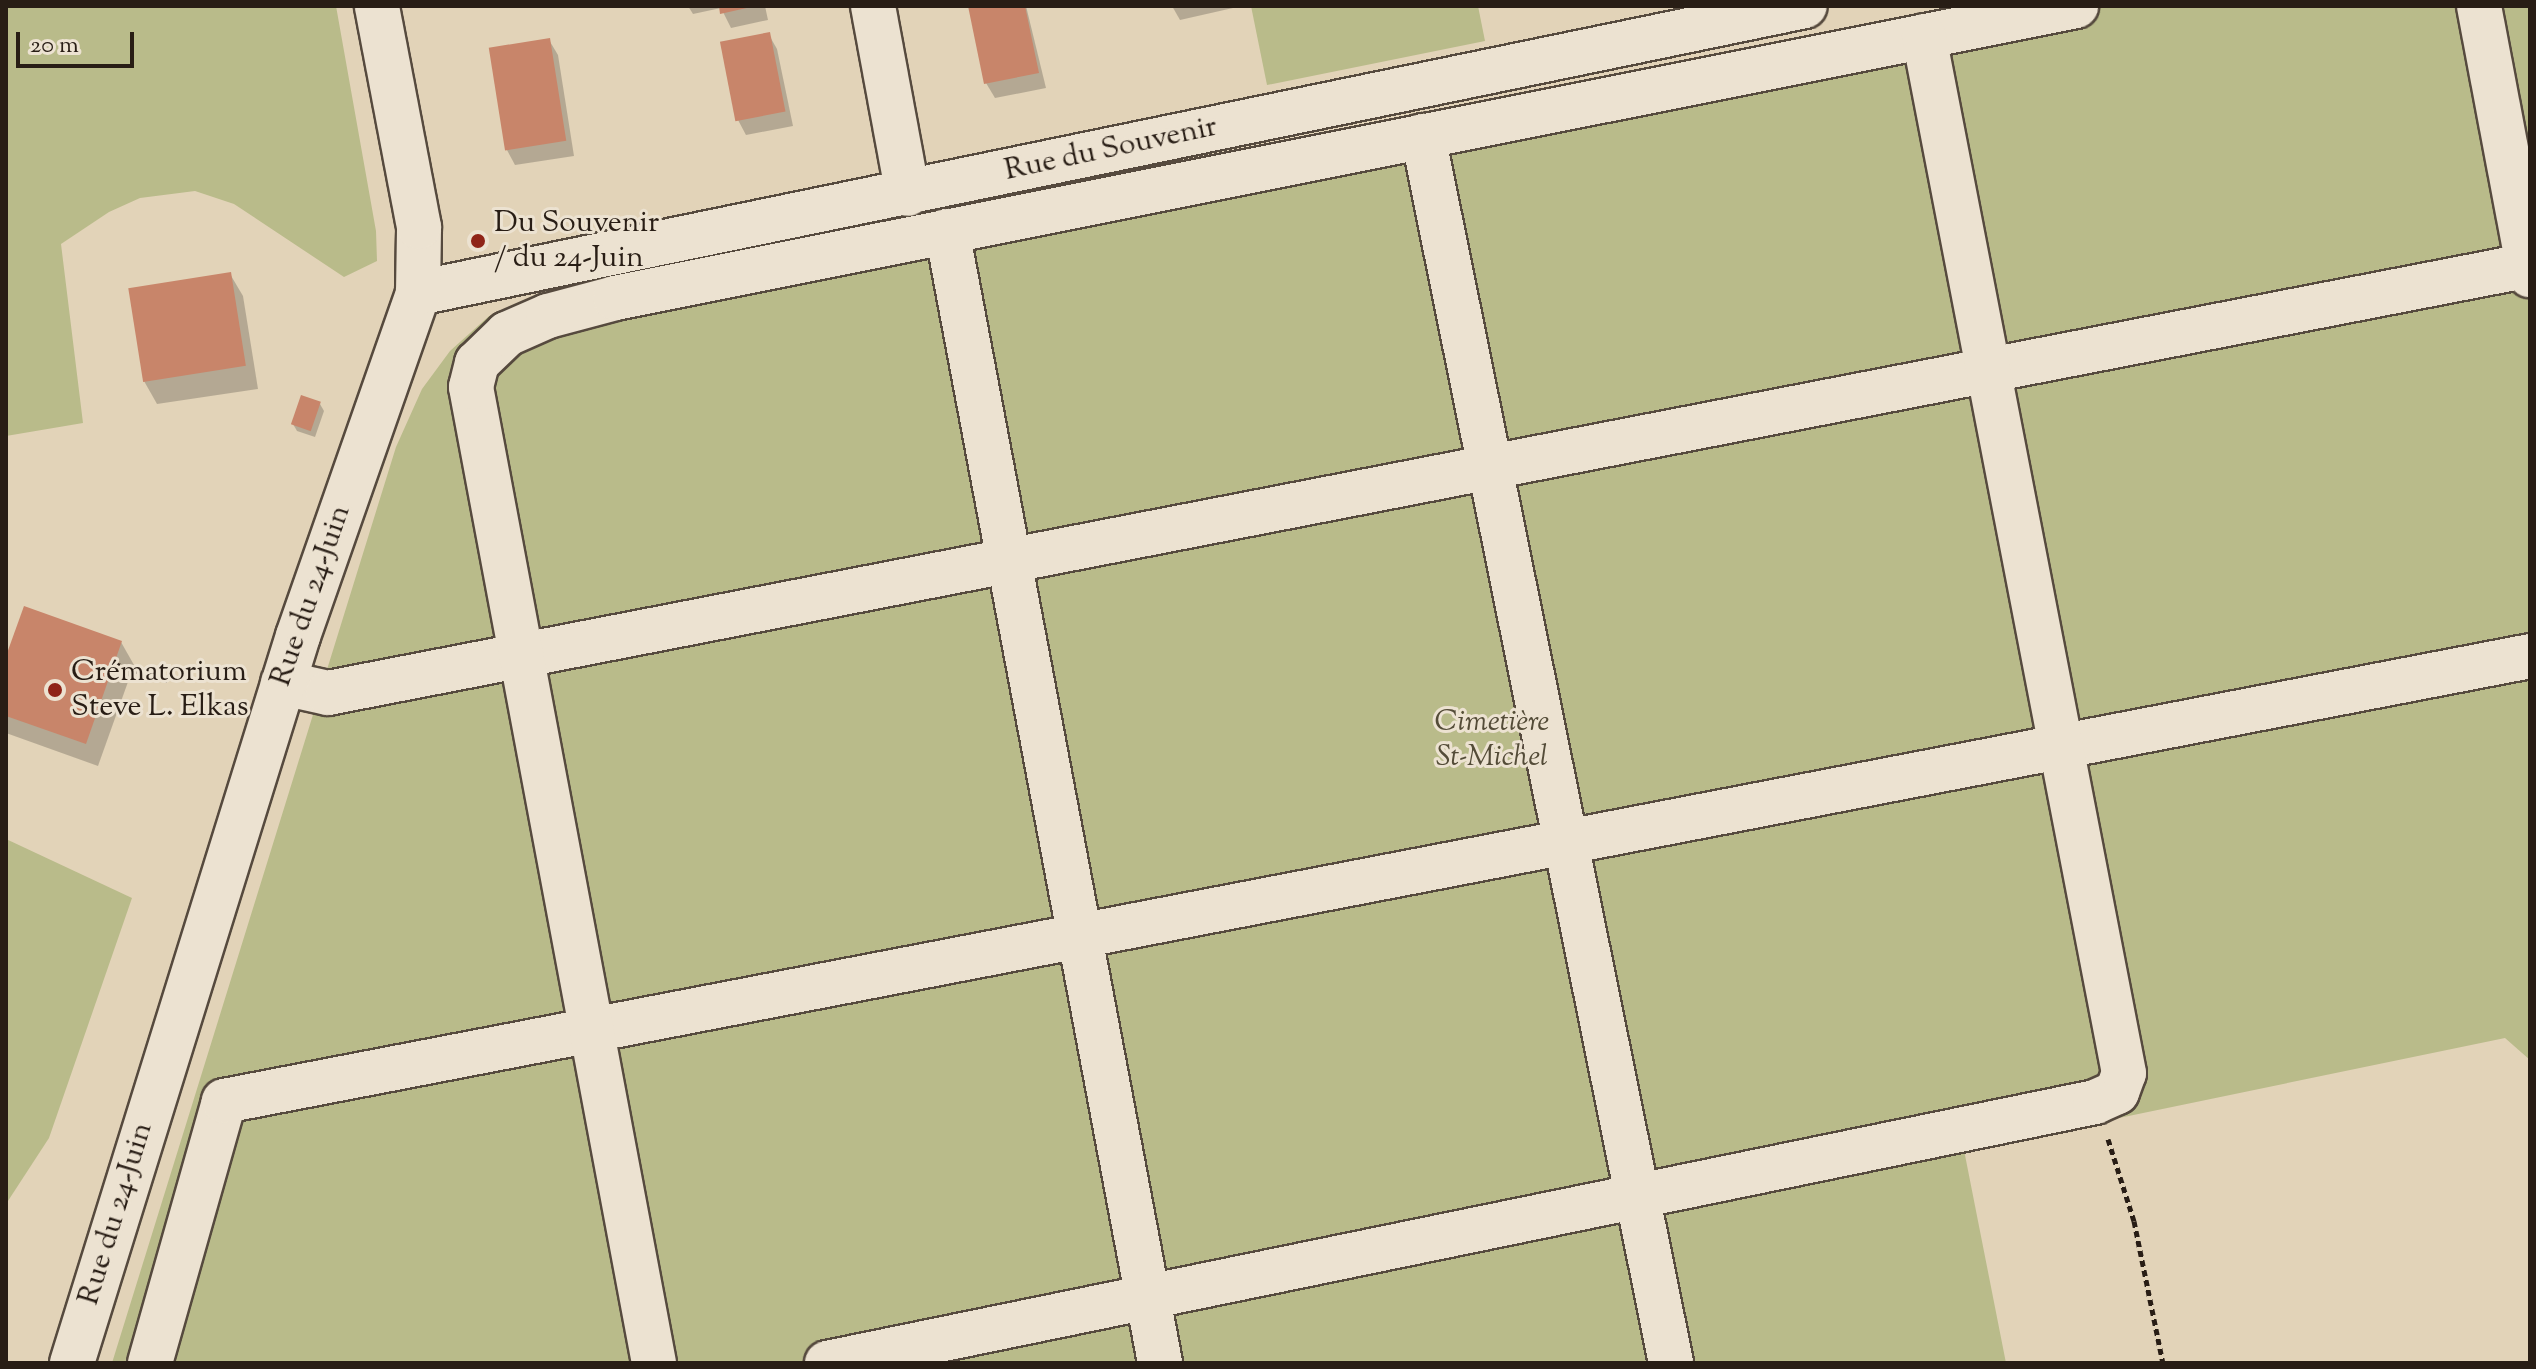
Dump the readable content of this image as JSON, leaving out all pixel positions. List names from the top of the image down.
{
  "streets": {
    "street": ["Rue du Souvenir", "Rue du 24-Juin"]
  },
  "crossings": [
    ["Rue du Souvenir", "Rue du 24-Juin"]
  ],
  "parks": ["Cimetière St-Michel"],
  "places": ["Du Souvenir / du 24-Juin", "Crématorium Steve L. Elkas"],
  "scale_bar": "20 m"
}
